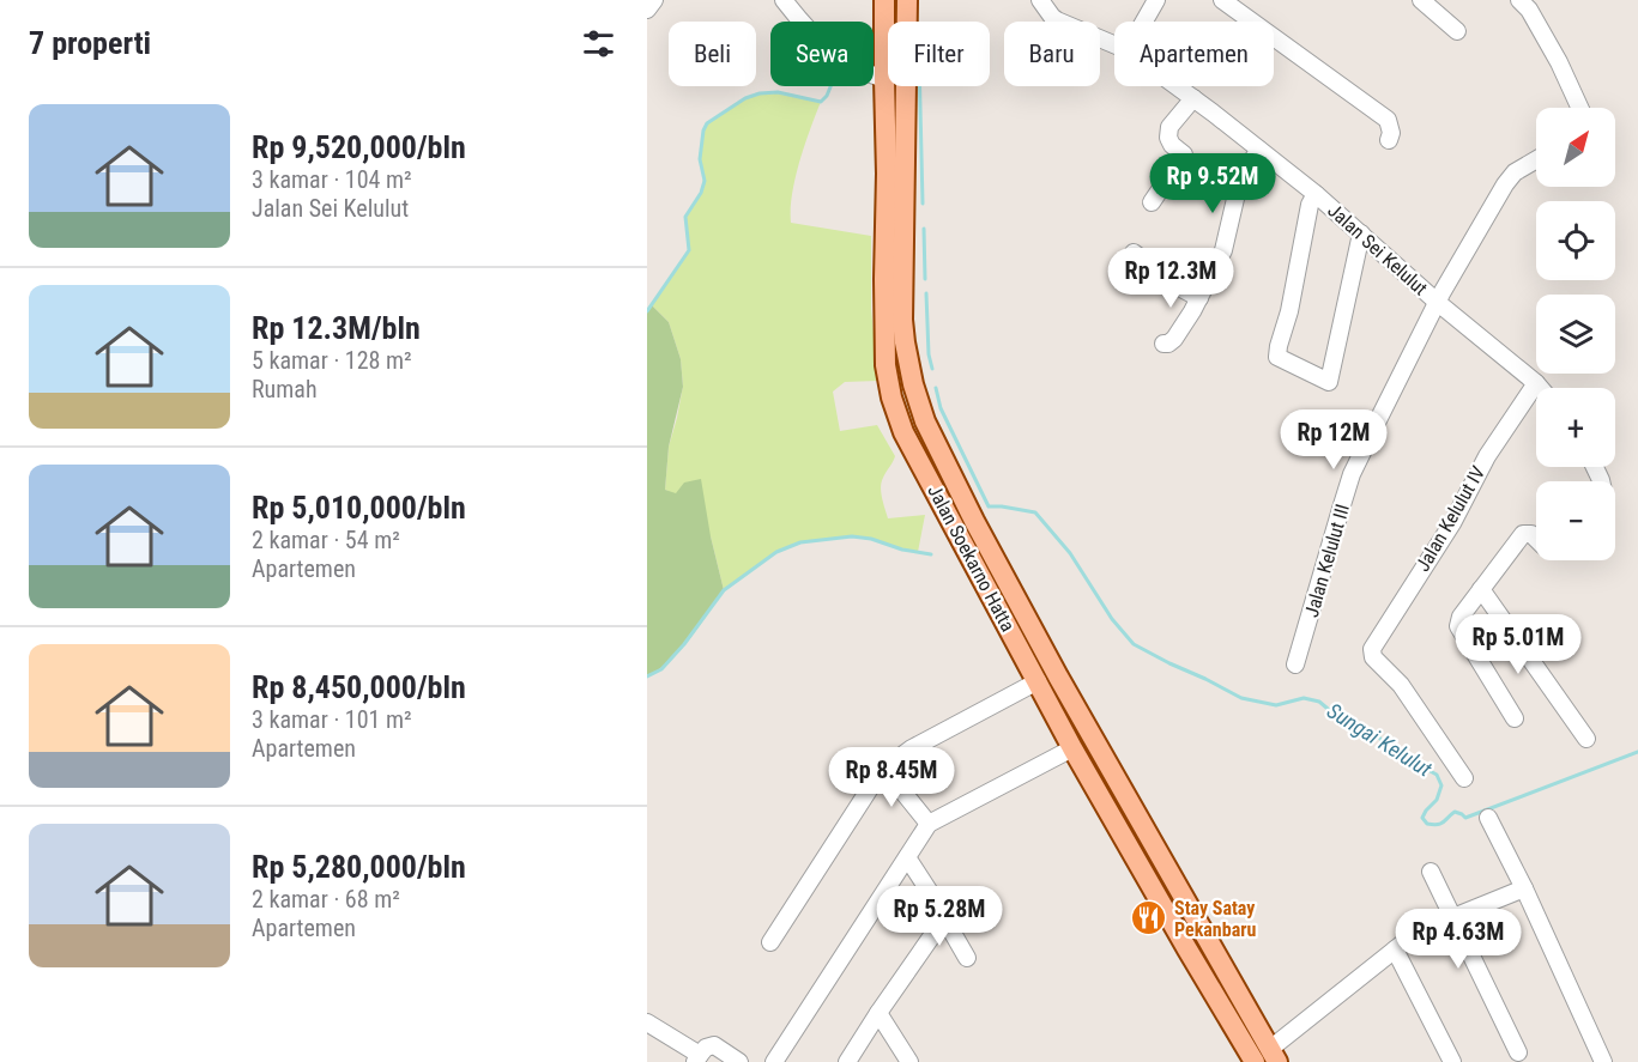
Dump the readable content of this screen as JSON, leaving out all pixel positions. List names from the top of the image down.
{
  "streets": {
    "main road": ["Jalan Soekarno Hatta"],
    "street": ["Jalan Sei Kelulut", "Jalan Kelulut IV", "Jalan Kelulut III"]
  },
  "crossings": [
    ["Jalan Sei Kelulut", "Jalan Kelulut IV"],
    ["Jalan Sei Kelulut", "Jalan Kelulut III"]
  ],
  "water": ["Sungai Kelulut"],
  "places": {
    "restaurant": ["Stay Satay Pekanbaru"]
  },
  "north": "top right",
  "page": {
    "heading": "7 properti",
    "chip": [
      "Beli",
      "Sewa",
      "Filter",
      "Baru",
      "Apartemen"
    ],
    "list": [
      {
        "name": "Rp 9,520,000/bln",
        "note": "3 kamar · 104 m² · Jalan Sei Kelulut"
      },
      {
        "name": "Rp 12.3M/bln",
        "note": "5 kamar · 128 m² · Rumah"
      },
      {
        "name": "Rp 5,010,000/bln",
        "note": "2 kamar · 54 m² · Apartemen"
      },
      {
        "name": "Rp 8,450,000/bln",
        "note": "3 kamar · 101 m² · Apartemen"
      },
      {
        "name": "Rp 5,280,000/bln",
        "note": "2 kamar · 68 m² · Apartemen"
      }
    ],
    "map_buttons": ["+", "−"],
    "price": [
      "Rp 9.52M",
      "Rp 12.3M",
      "Rp 12M",
      "Rp 5.01M",
      "Rp 8.45M",
      "Rp 5.28M",
      "Rp 4.63M"
    ]
  }
}
